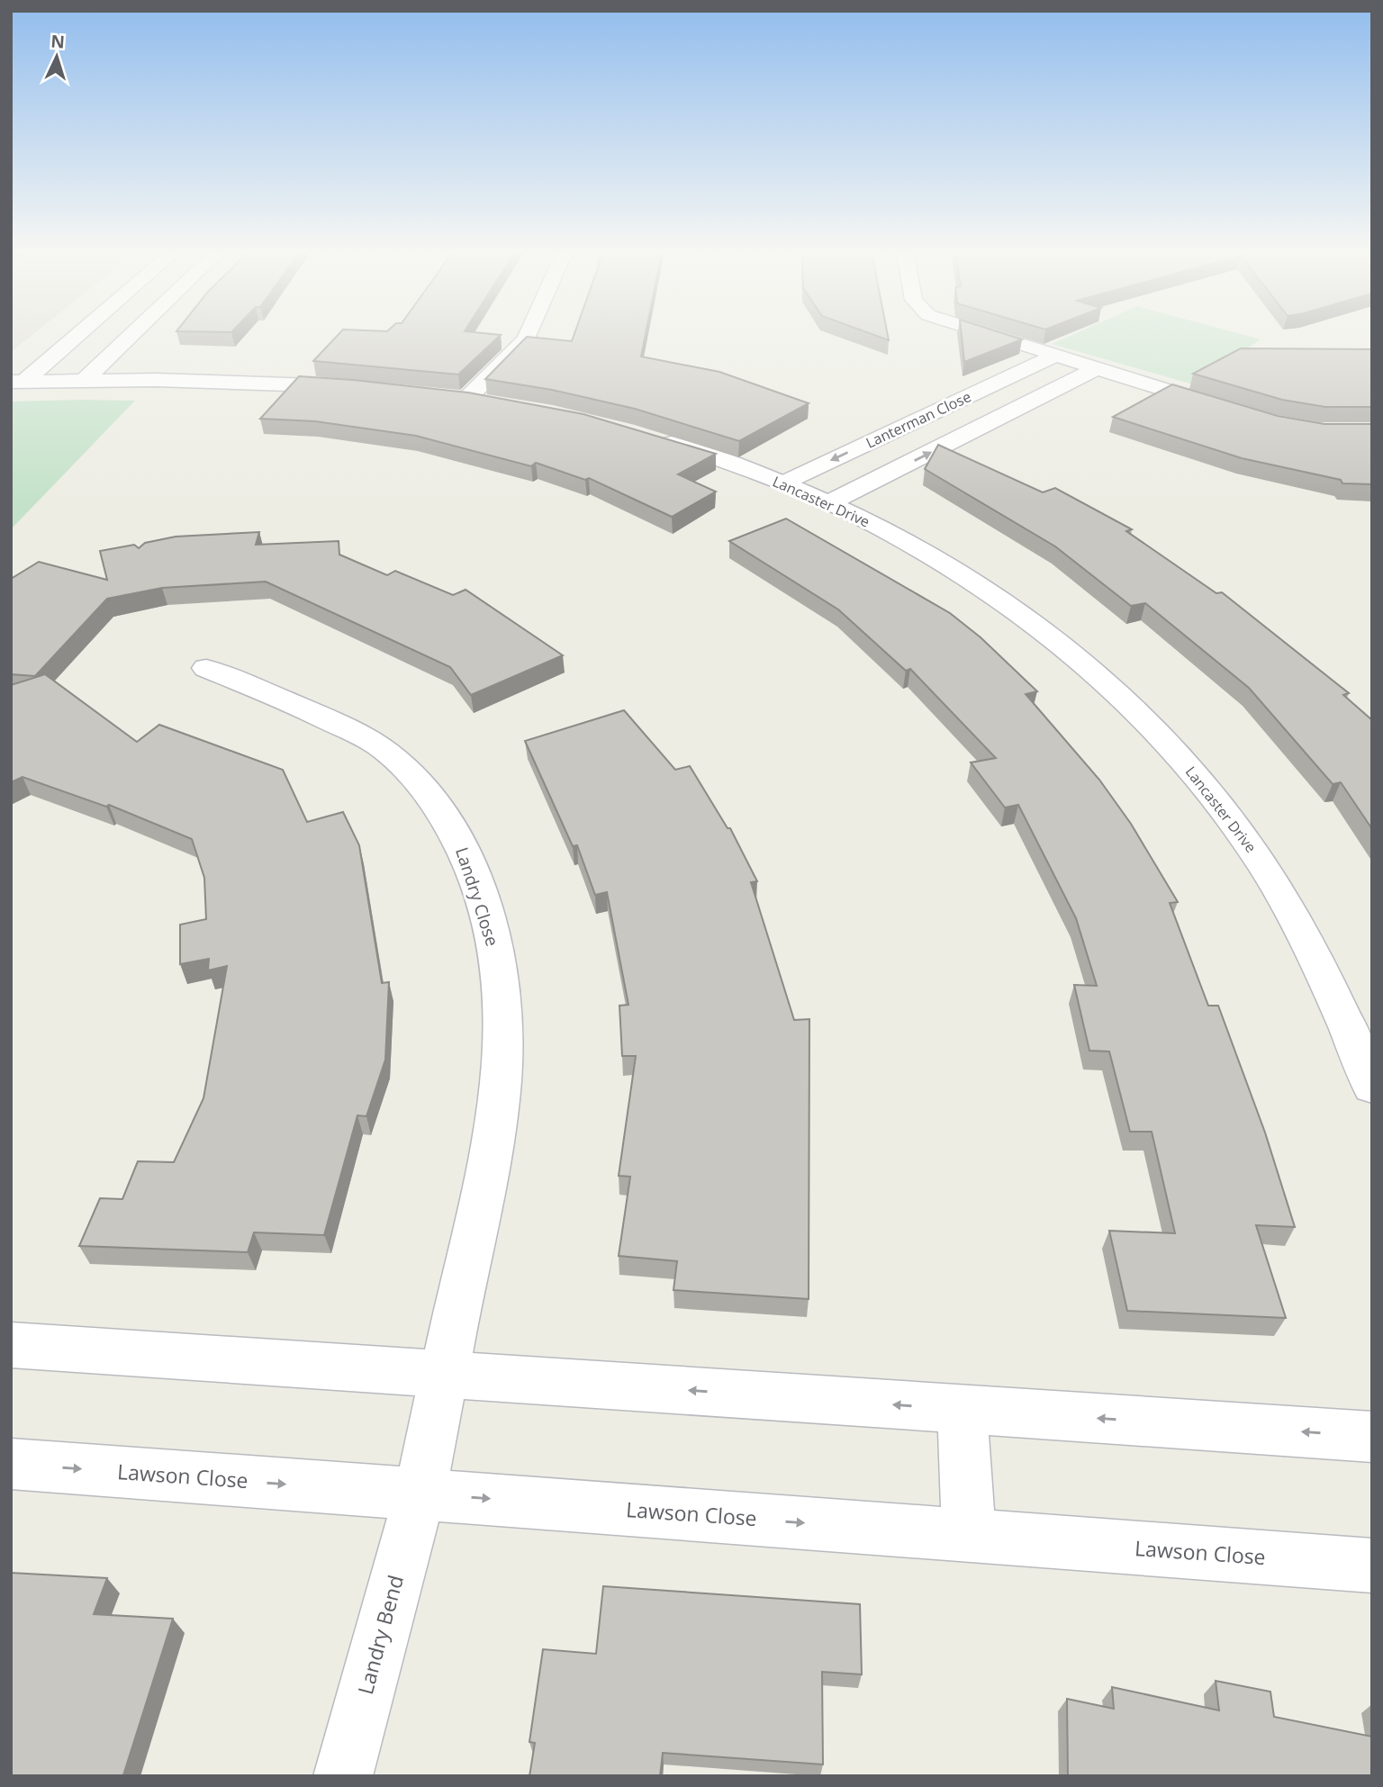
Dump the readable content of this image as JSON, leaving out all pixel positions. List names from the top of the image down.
{
  "streets": {
    "street": [
      "Lanterman Close",
      "Lancaster Drive",
      "Landry Close",
      "Lawson Close",
      "Landry Bend"
    ]
  },
  "crossings": [
    ["Lanterman Close", "Lancaster Drive"],
    ["Landry Close", "Lawson Close"],
    ["Landry Close", "Landry Bend"],
    ["Lawson Close", "Landry Bend"]
  ],
  "north": "top"
}
